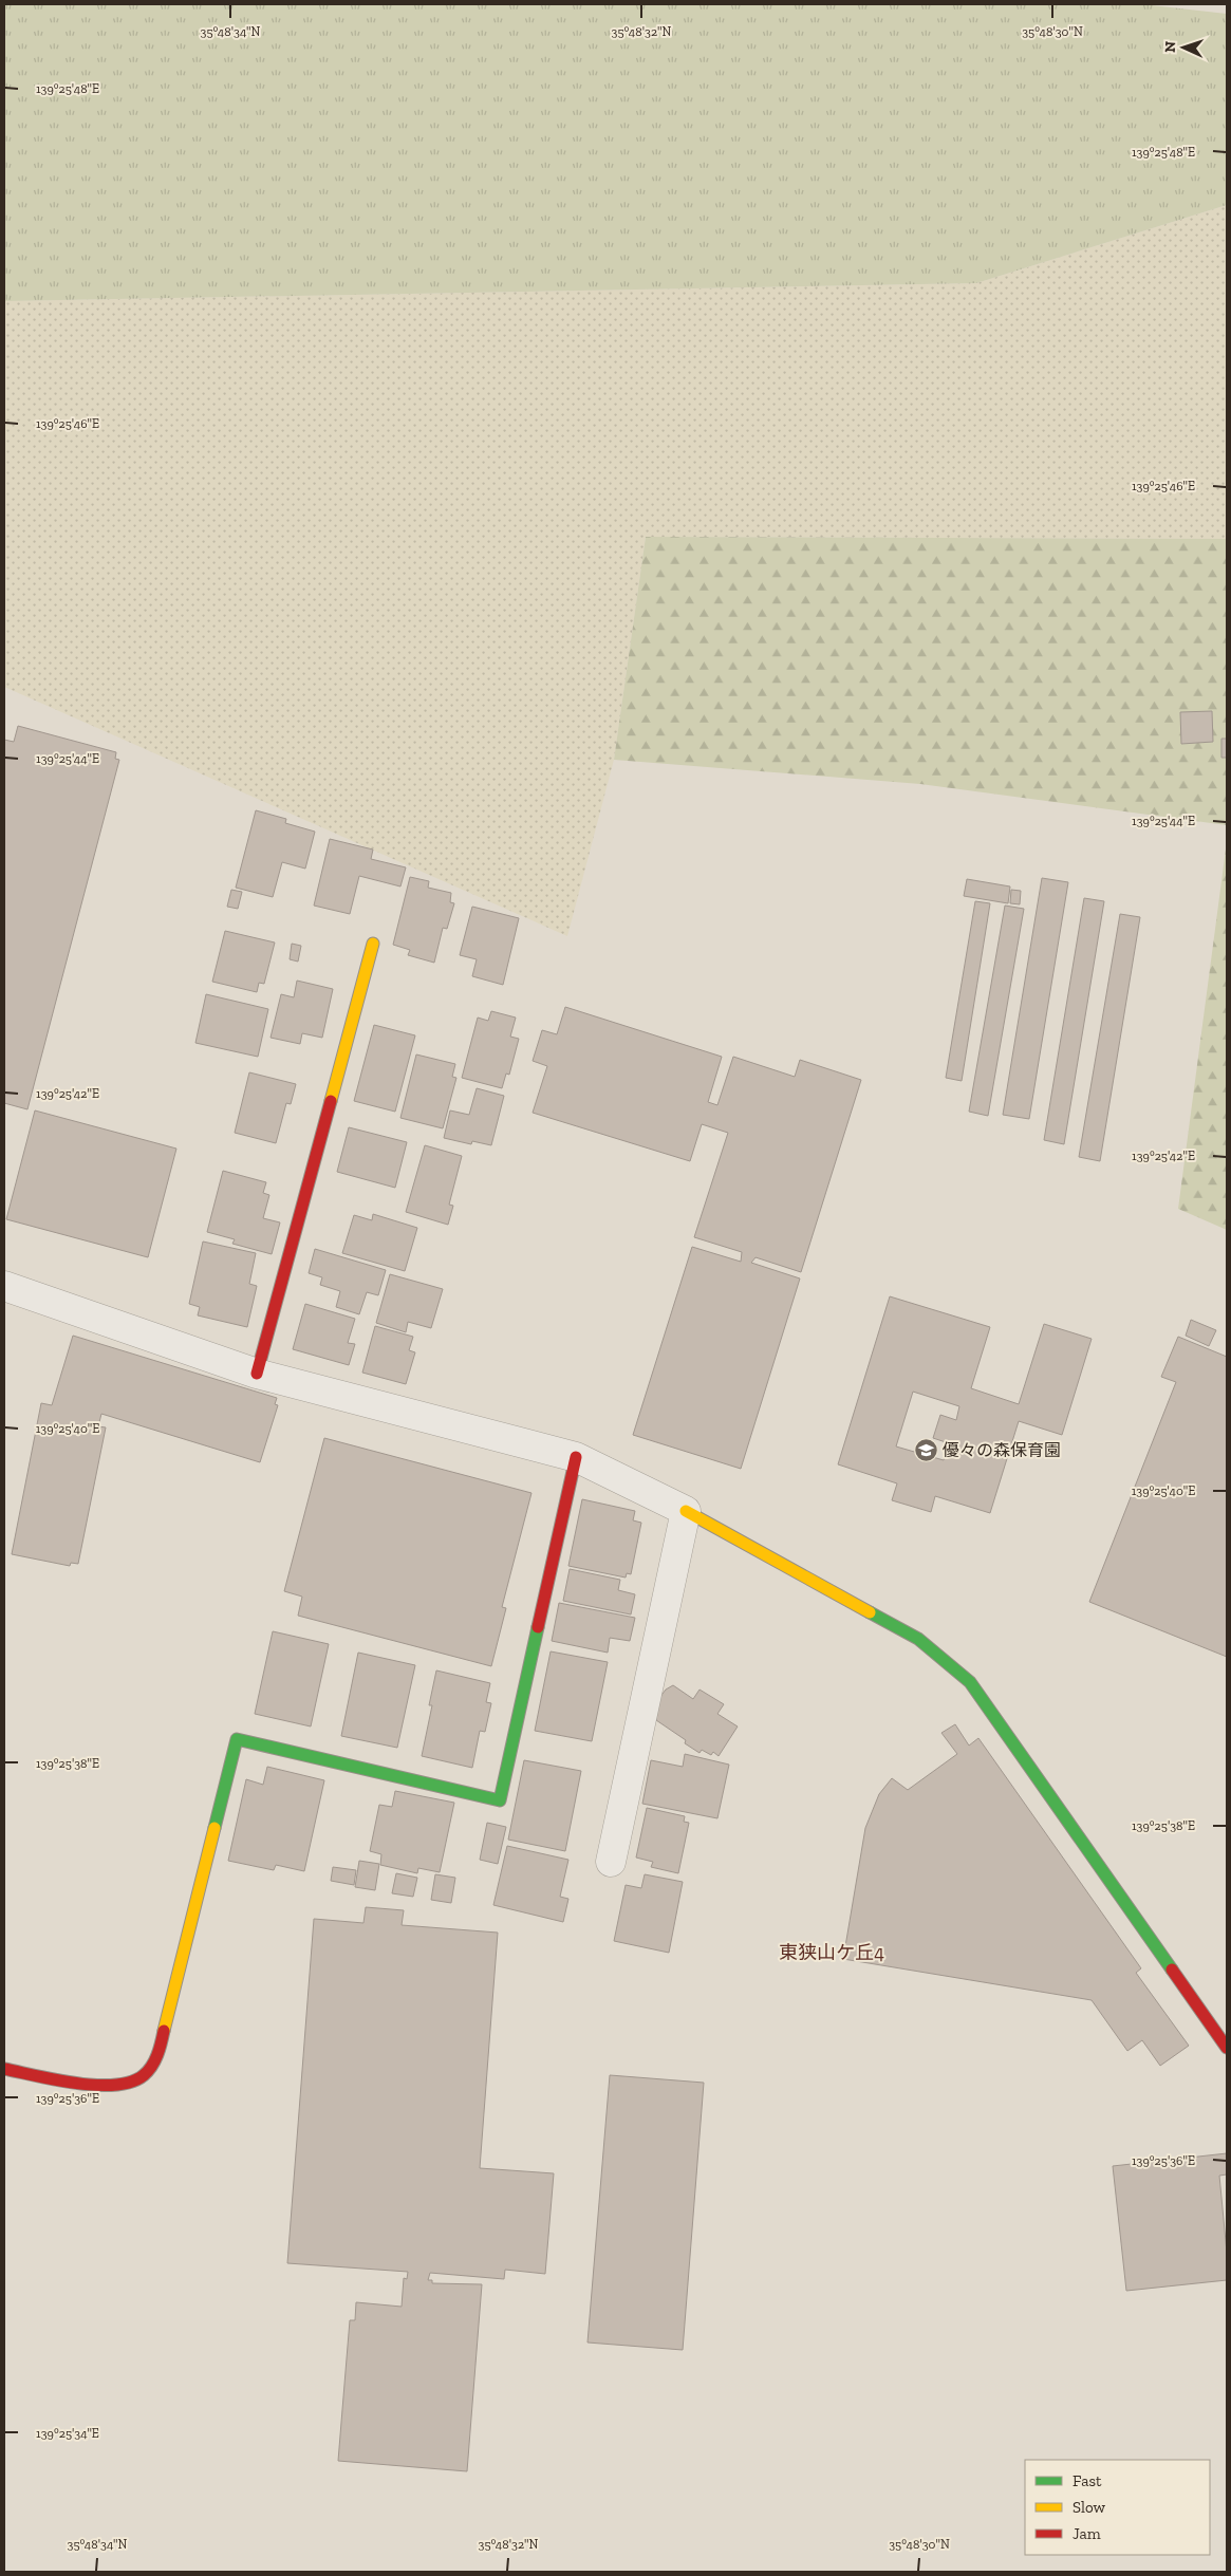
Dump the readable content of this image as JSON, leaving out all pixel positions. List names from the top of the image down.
{
  "districts": ["東狭山ケ丘4"],
  "places": {
    "school or university": ["優々の森保育園"]
  },
  "legend": ["Fast", "Slow", "Jam"],
  "north": "left",
  "coordinates": [
    "35°48'34\"N",
    "35°48'32\"N",
    "35°48'30\"N",
    "139°25'48\"E",
    "139°25'46\"E",
    "139°25'44\"E",
    "139°25'42\"E",
    "139°25'40\"E",
    "139°25'38\"E",
    "139°25'36\"E",
    "139°25'34\"E"
  ]
}
